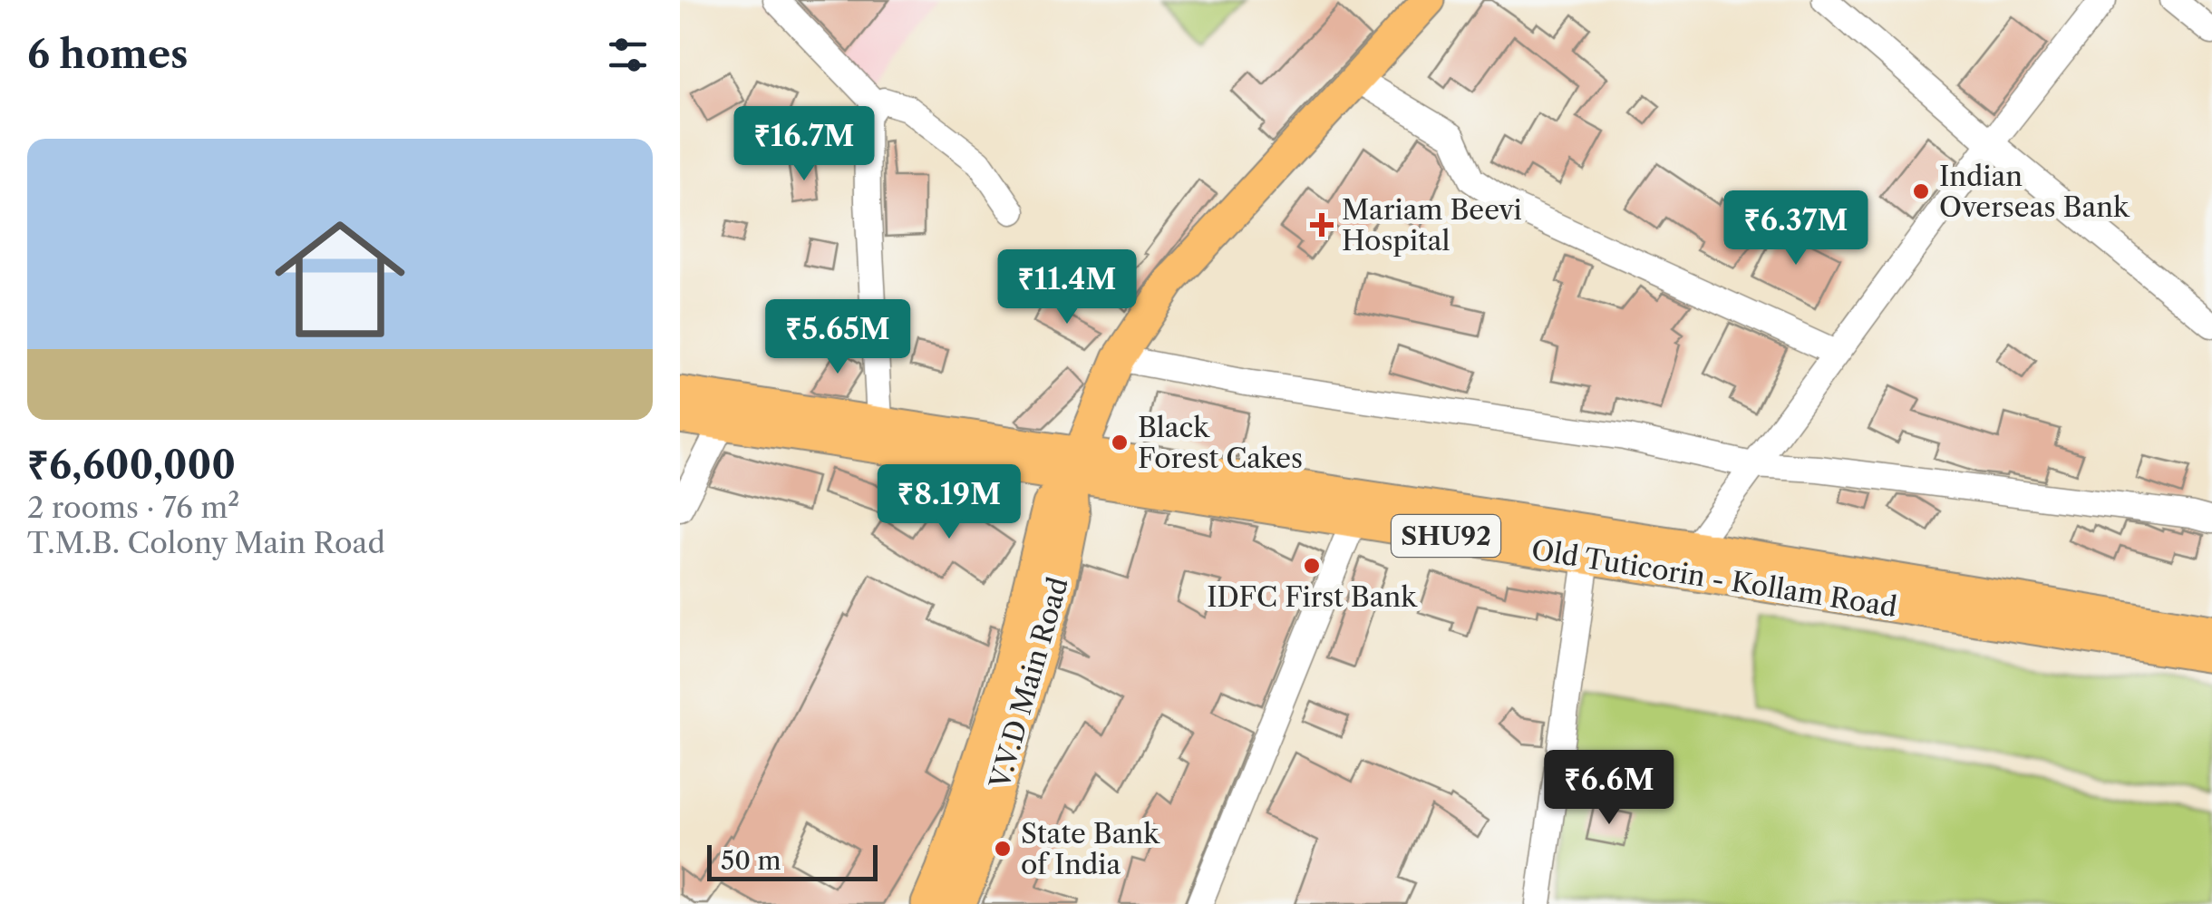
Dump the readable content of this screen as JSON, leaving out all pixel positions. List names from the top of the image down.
{
  "streets": {
    "main road": ["SHU92", "Old Tuticorin - Kollam Road", "V.V.D Main Road"]
  },
  "crossings": [
    ["Old Tuticorin - Kollam Road", "V.V.D Main Road"]
  ],
  "places": {
    "other": [
      "Indian Overseas Bank",
      "Black Forest Cakes",
      "IDFC First Bank",
      "State Bank of India"
    ],
    "health": ["Mariam Beevi Hospital"]
  },
  "scale_bar": "50 m",
  "page": {
    "heading": "6 homes",
    "price": [
      "₹16.7M",
      "₹6.37M",
      "₹11.4M",
      "₹5.65M",
      "₹8.19M",
      "₹6.6M"
    ],
    "list": [
      {
        "name": "₹6,600,000",
        "note": "2 rooms · 76 m² · T.M.B. Colony Main Road"
      }
    ],
    "scale": "50 m"
  }
}
